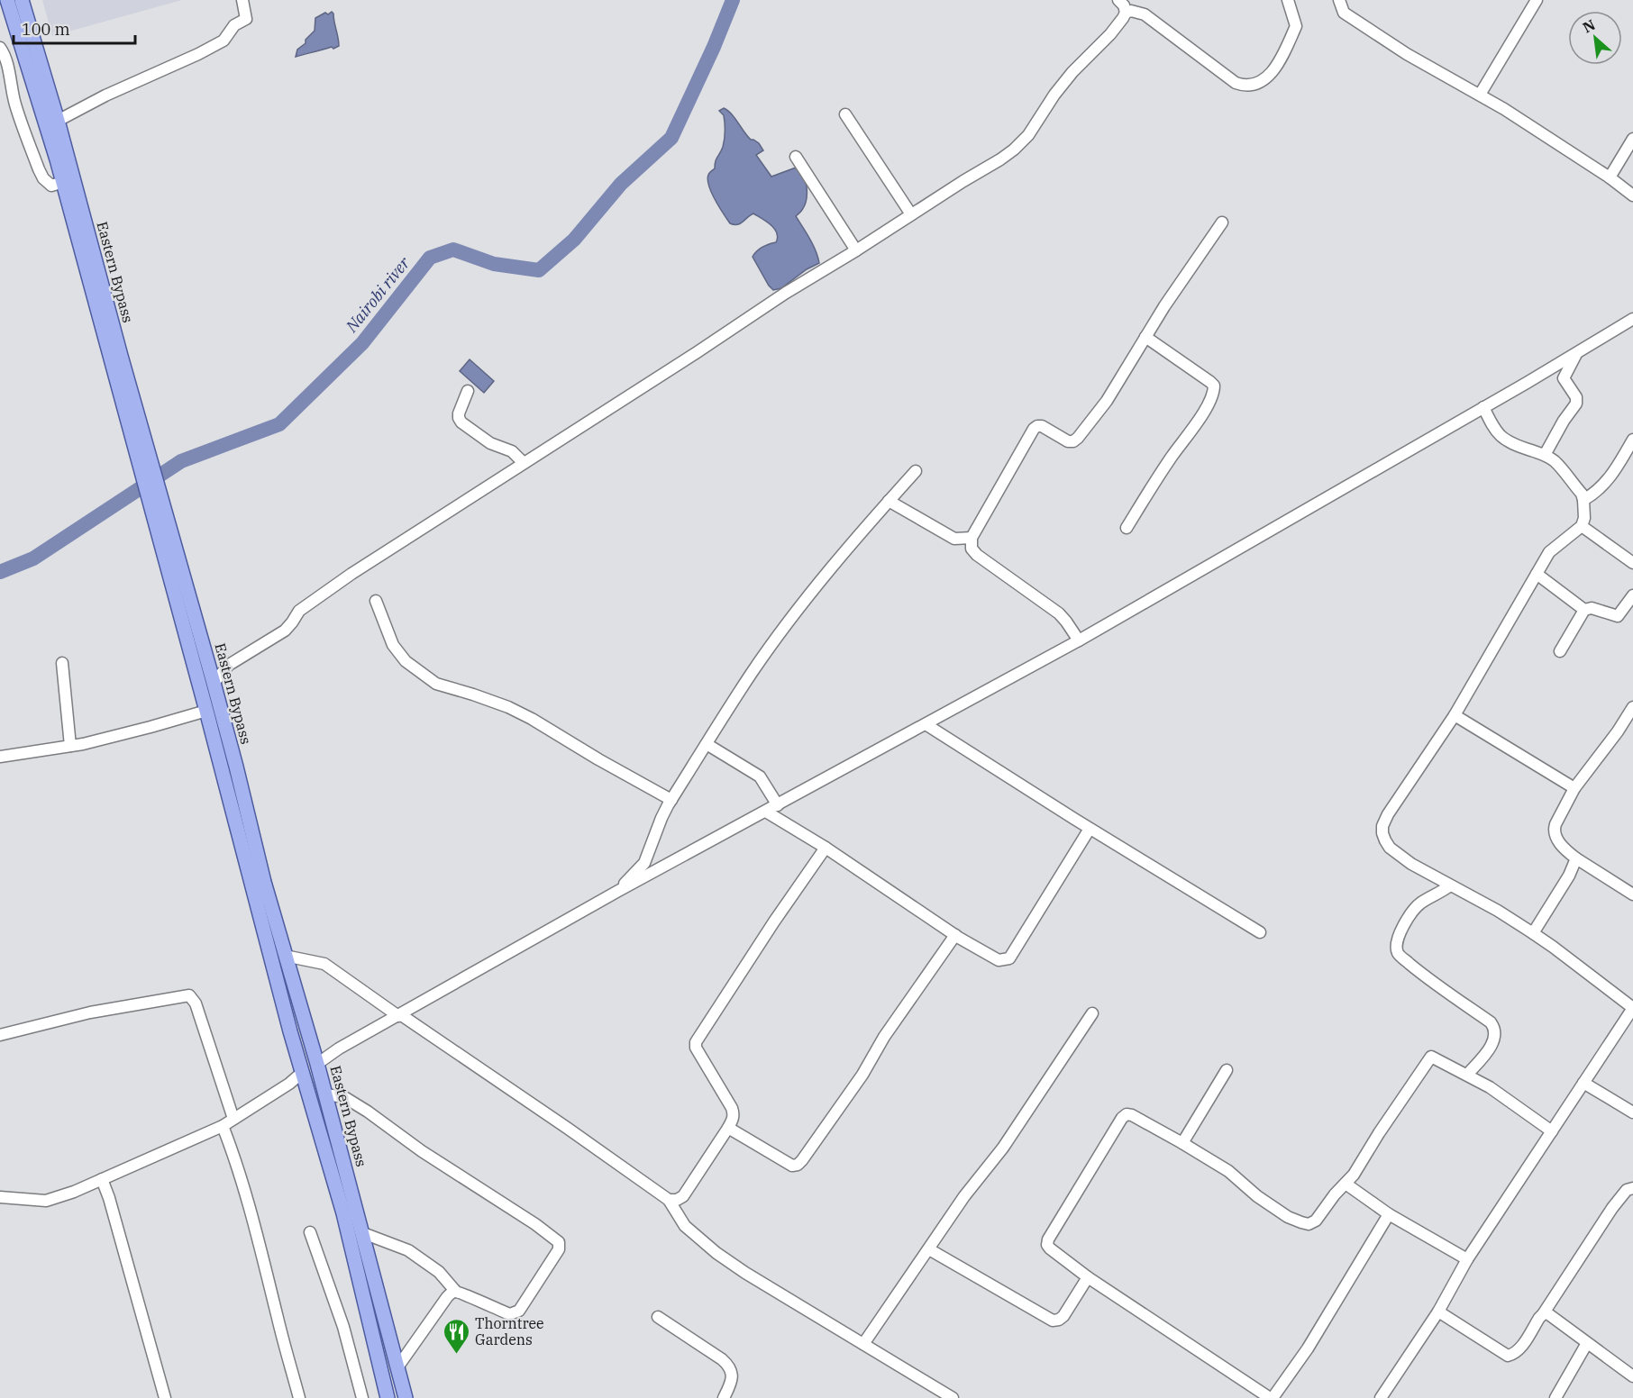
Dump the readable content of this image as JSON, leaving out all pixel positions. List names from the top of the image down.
{
  "streets": {
    "main road": ["Eastern Bypass"]
  },
  "water": ["Nairobi river"],
  "places": {
    "restaurant": ["Thorntree Gardens"]
  },
  "scale_bar": "100 m",
  "north": "top left"
}
